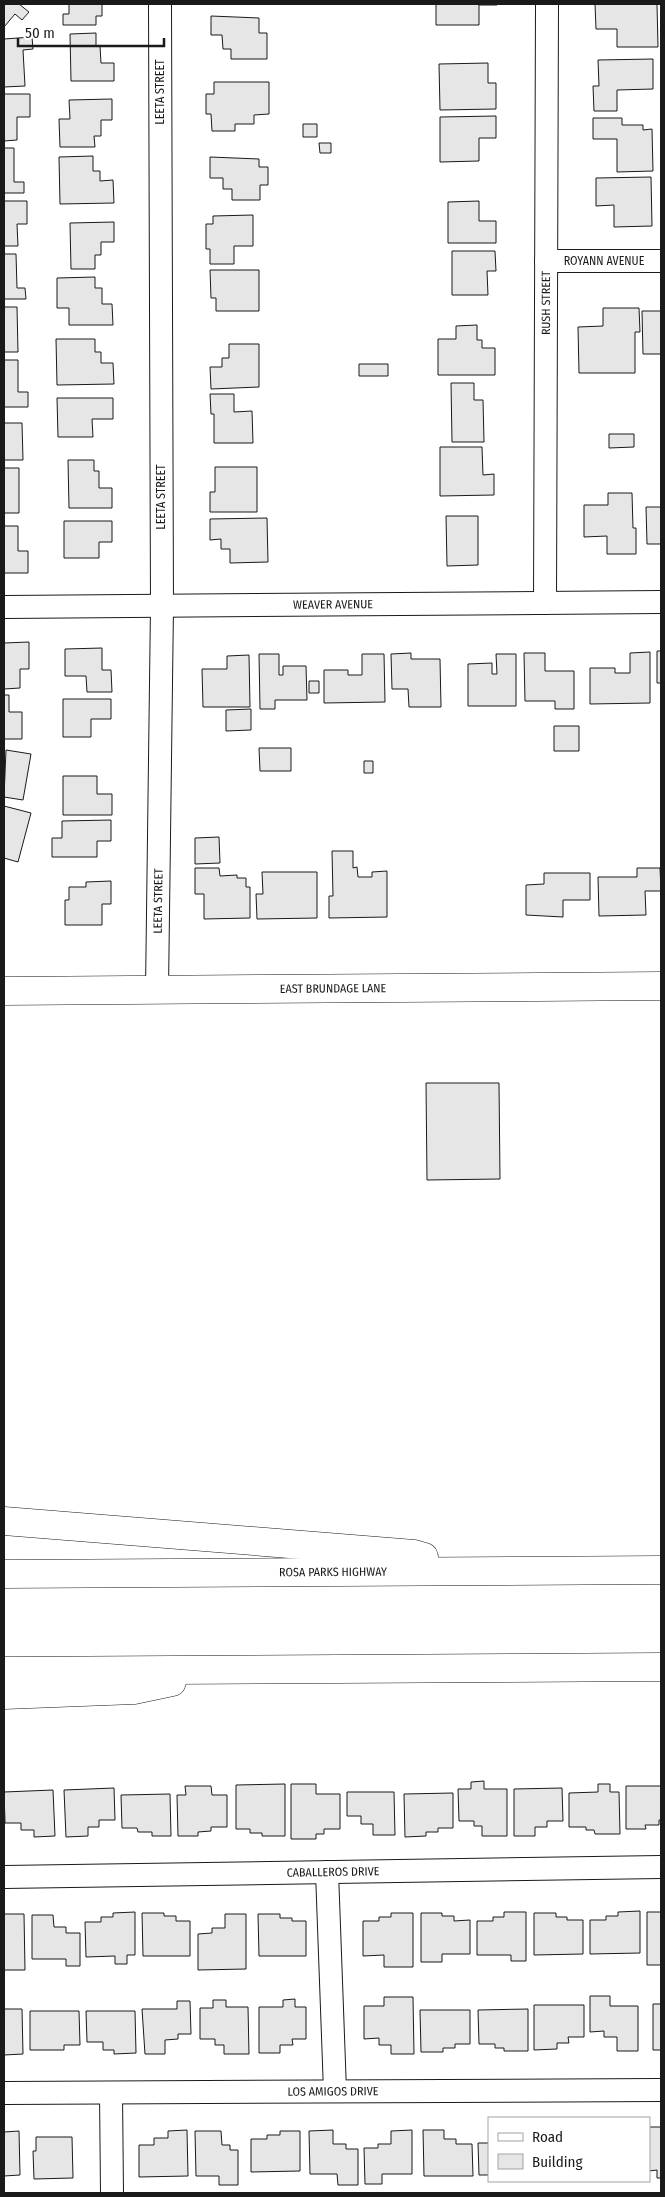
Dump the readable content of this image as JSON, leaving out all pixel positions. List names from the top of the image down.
{
  "streets": {
    "main road": ["EAST BRUNDAGE LANE", "ROSA PARKS HIGHWAY"],
    "street": [
      "LEETA STREET",
      "ROYANN AVENUE",
      "RUSH STREET",
      "WEAVER AVENUE",
      "CABALLEROS DRIVE",
      "LOS AMIGOS DRIVE"
    ]
  },
  "crossings": [
    ["LEETA STREET", "WEAVER AVENUE"],
    ["LEETA STREET", "EAST BRUNDAGE LANE"],
    ["ROYANN AVENUE", "RUSH STREET"],
    ["RUSH STREET", "WEAVER AVENUE"]
  ],
  "legend": ["Road", "Building"],
  "scale_bar": "50 m"
}
